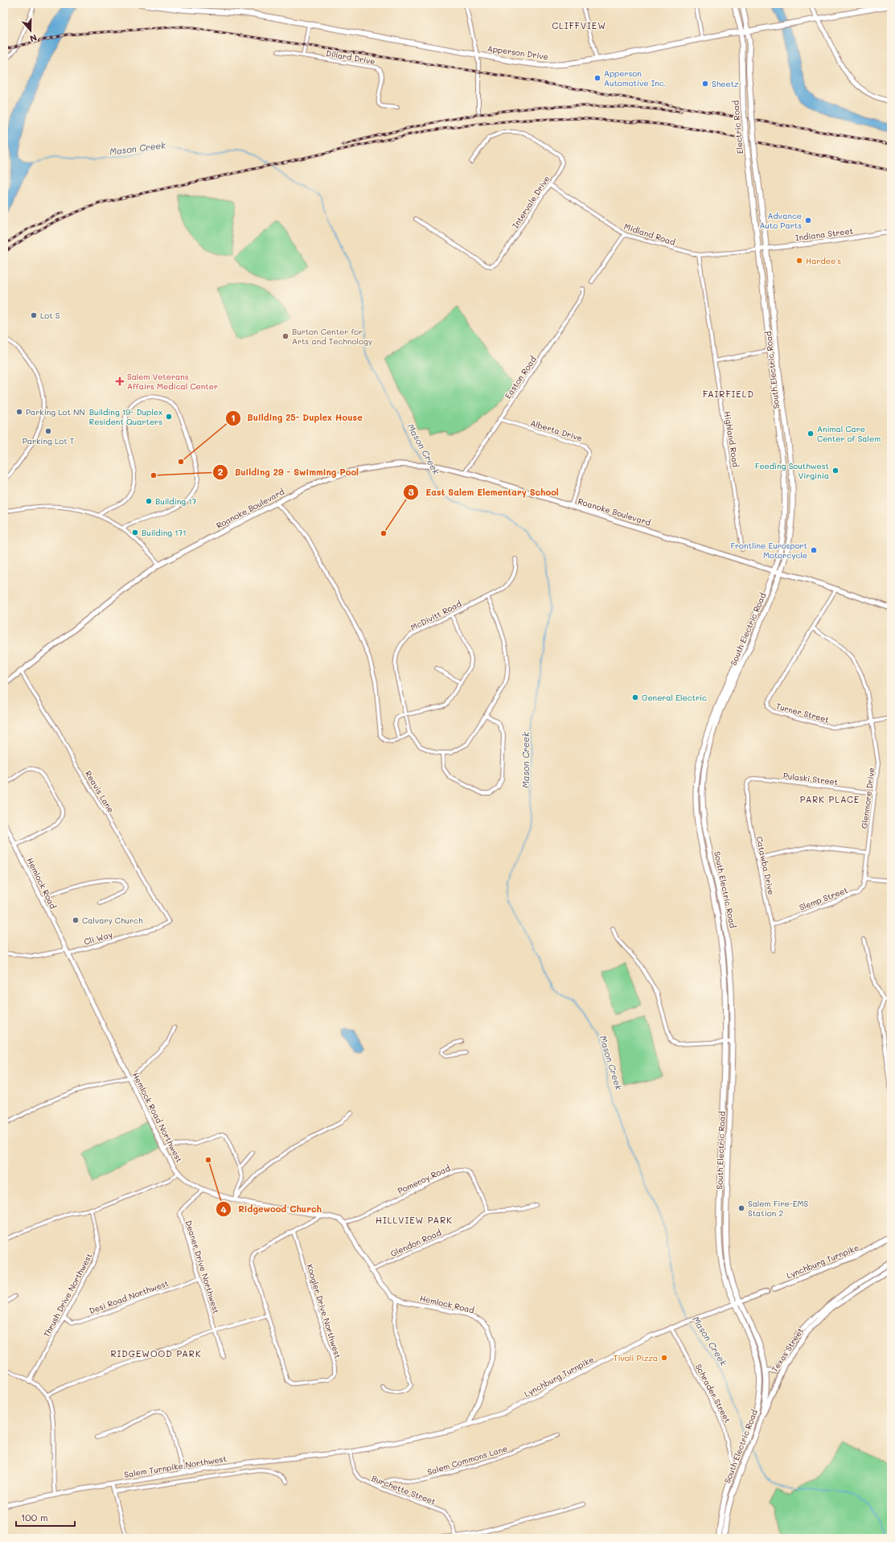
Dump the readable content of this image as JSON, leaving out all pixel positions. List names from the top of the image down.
{
  "streets": {
    "main road": [
      "Apperson Drive",
      "Electric Road",
      "South Electric Road",
      "Roanoke Boulevard",
      "Lynchburg Turnpike",
      "Texas Street"
    ],
    "street": [
      "Dillard Drive",
      "Intervale Drive",
      "Midland Road",
      "Indiana Street",
      "Easton Road",
      "Alberta Drive",
      "Highland Road",
      "McDivitt Road",
      "Turner Street",
      "Pulaski Street",
      "Reavis Lane",
      "Glenmore Drive",
      "Catawba Drive",
      "Hemlock Road",
      "Slemp Street",
      "Cli Way",
      "Hemlock Road Northwest",
      "Pomeroy Road",
      "Glendon Road",
      "Deaner Drive Northwest",
      "Thrush Drive Northwest",
      "Desi Road Northwest",
      "Koogler Drive Northwest",
      "Schrader Street",
      "Salem Commons Lane",
      "Salem Turnpike Northwest",
      "Burchette Street"
    ]
  },
  "crossings": [
    ["Apperson Drive", "Electric Road"],
    ["Electric Road", "Midland Road"],
    ["Electric Road", "Indiana Street"],
    ["Electric Road", "South Electric Road"],
    ["Intervale Drive", "Midland Road"],
    ["Midland Road", "Indiana Street"],
    ["Midland Road", "South Electric Road"],
    ["Midland Road", "Highland Road"],
    ["Indiana Street", "South Electric Road"],
    ["South Electric Road", "Roanoke Boulevard"],
    ["South Electric Road", "Lynchburg Turnpike"],
    ["South Electric Road", "Texas Street"],
    ["South Electric Road", "Schrader Street"],
    ["Easton Road", "Alberta Drive"],
    ["Easton Road", "Roanoke Boulevard"],
    ["Alberta Drive", "Roanoke Boulevard"],
    ["Roanoke Boulevard", "Reavis Lane"],
    ["Turner Street", "Glenmore Drive"],
    ["Pulaski Street", "Glenmore Drive"],
    ["Pulaski Street", "Catawba Drive"],
    ["Reavis Lane", "Cli Way"],
    ["Glenmore Drive", "Slemp Street"],
    ["Catawba Drive", "Slemp Street"],
    ["Hemlock Road", "Hemlock Road Northwest"],
    ["Hemlock Road", "Glendon Road"],
    ["Hemlock Road", "Lynchburg Turnpike"],
    ["Cli Way", "Hemlock Road Northwest"],
    ["Hemlock Road Northwest", "Pomeroy Road"],
    ["Hemlock Road Northwest", "Deaner Drive Northwest"],
    ["Pomeroy Road", "Glendon Road"],
    ["Lynchburg Turnpike", "Schrader Street"],
    ["Lynchburg Turnpike", "Salem Turnpike Northwest"],
    ["Lynchburg Turnpike", "Burchette Street"],
    ["Deaner Drive Northwest", "Desi Road Northwest"],
    ["Thrush Drive Northwest", "Desi Road Northwest"],
    ["Salem Commons Lane", "Burchette Street"],
    ["Salem Turnpike Northwest", "Burchette Street"]
  ],
  "districts": [
    "CLIFFVIEW",
    "FAIRFIELD",
    "PARK PLACE",
    "HILLVIEW PARK",
    "RIDGEWOOD PARK"
  ],
  "water": ["Mason Creek"],
  "places": {
    "other": [
      "Apperson Automotive Inc.",
      "Sheetz",
      "Advance Auto Parts",
      "Hardee's",
      "Lot S",
      "Burton Center for Arts and Technology",
      "Parking Lot NN",
      "Building 19- Duplex Resident Quarters",
      "Parking Lot T",
      "Animal Care Center of Salem",
      "Building 25- Duplex House",
      "Feeding Southwest Virginia",
      "Building 29 - Swimming Pool",
      "Building 17",
      "Building 171",
      "East Salem Elementary School",
      "Frontline Eurosport Motorcycle",
      "General Electric",
      "Calvary Church",
      "Ridgewood Church",
      "Salem Fire-EMS Station 2",
      "Tivoli Pizza"
    ],
    "health": ["Salem Veterans Affairs Medical Center"]
  },
  "scale_bar": "100 m",
  "north": "bottom"
}
